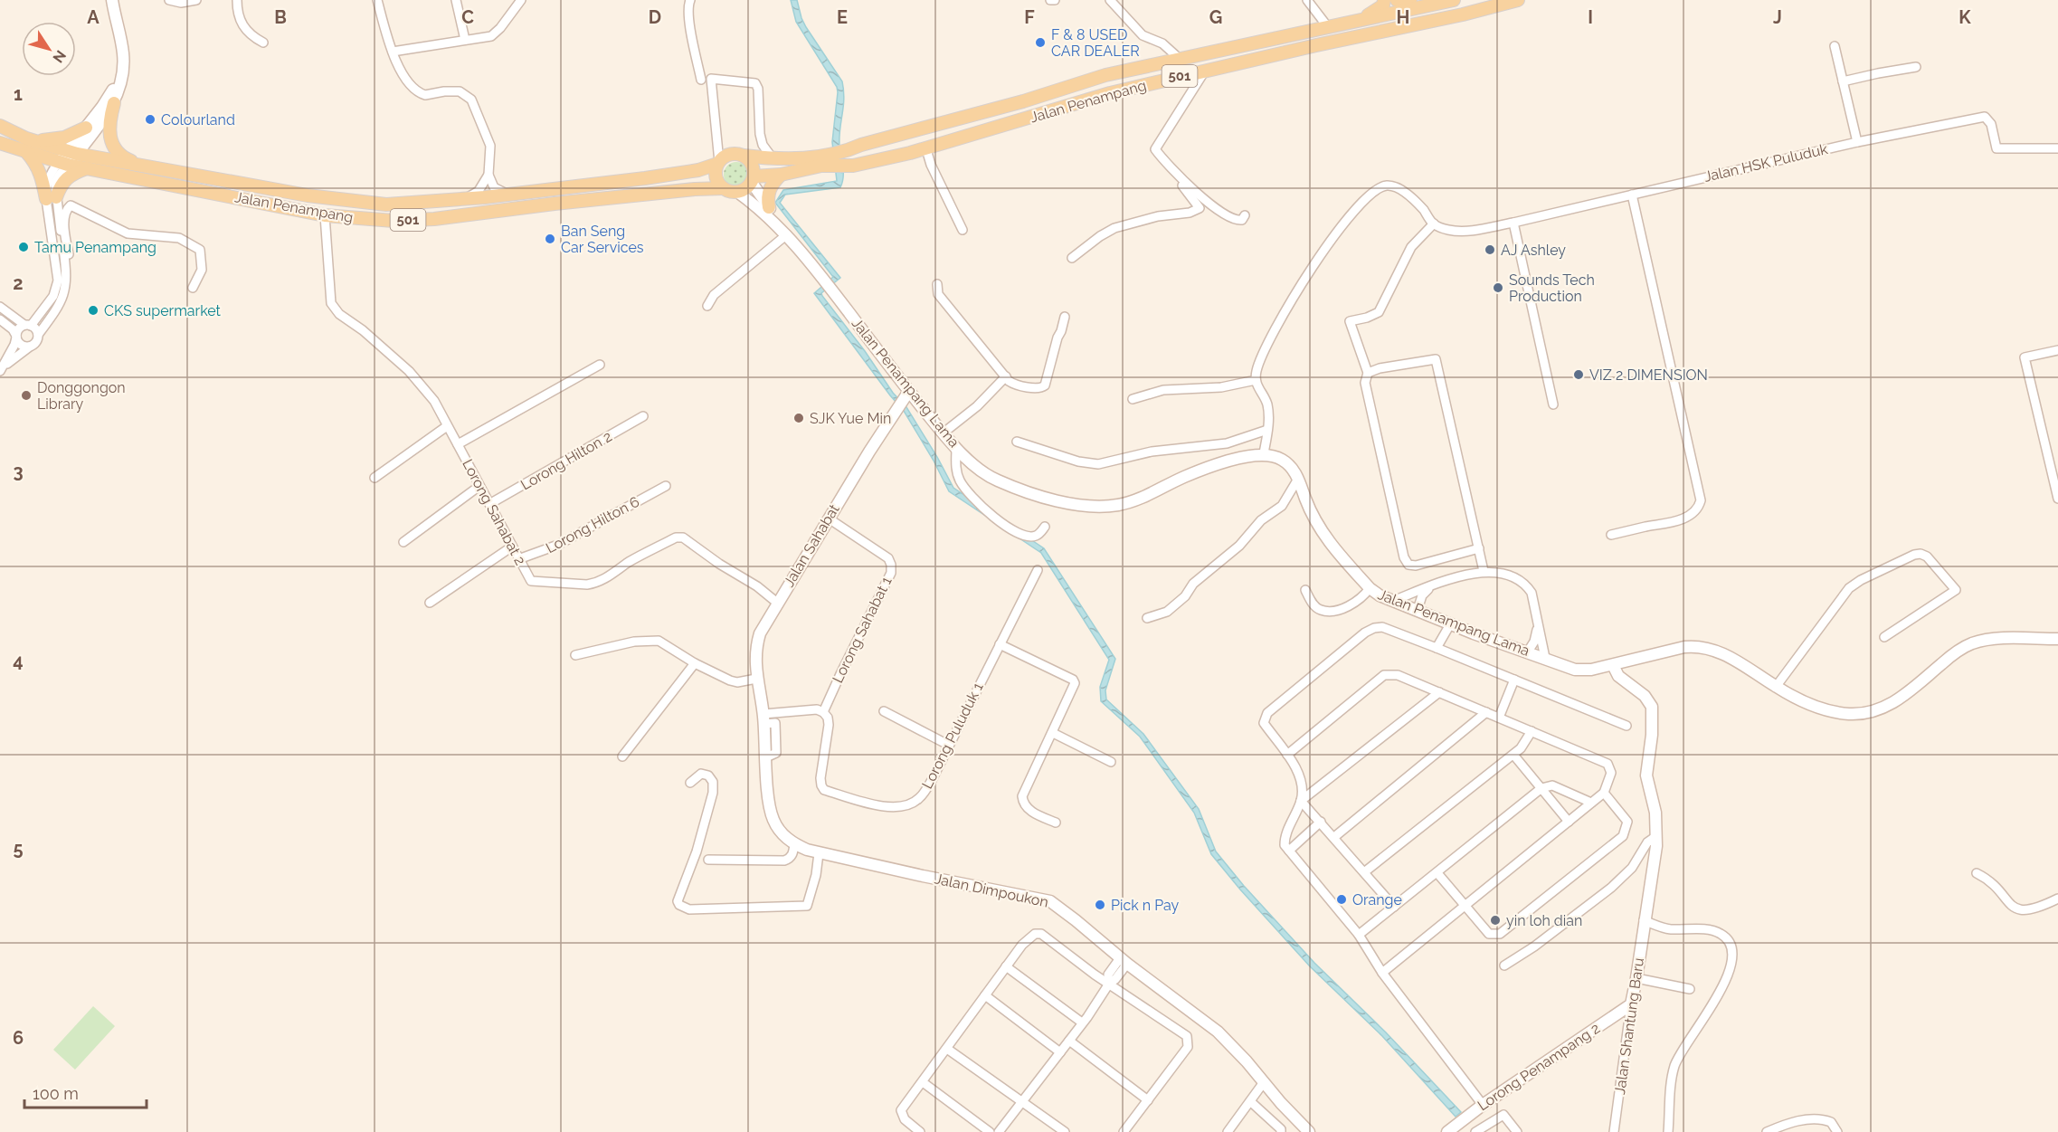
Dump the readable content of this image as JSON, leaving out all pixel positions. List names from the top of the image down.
{
  "streets": {
    "main road": [
      "501",
      "Jalan Penampang",
      "Jalan Penampang Lama",
      "Jalan Sahabat",
      "Jalan Dimpoukon",
      "Jalan Shantung Baru",
      "Lorong Penampang 2"
    ],
    "street": [
      "Jalan HSK Puluduk",
      "Lorong Hilton 2",
      "Lorong Sahabat 2",
      "Lorong Hilton 6",
      "Lorong Sahabat 1",
      "Lorong Puluduk 1"
    ]
  },
  "crossings": [
    ["Jalan Penampang", "Jalan Penampang Lama"],
    ["Jalan Penampang", "Lorong Sahabat 2"],
    ["Jalan Penampang Lama", "Jalan Sahabat"],
    ["Jalan Penampang Lama", "Jalan Shantung Baru"],
    ["Lorong Hilton 2", "Lorong Sahabat 2"],
    ["Lorong Sahabat 2", "Lorong Hilton 6"],
    ["Lorong Sahabat 2", "Jalan Sahabat"],
    ["Jalan Sahabat", "Lorong Sahabat 1"],
    ["Jalan Sahabat", "Jalan Dimpoukon"],
    ["Lorong Sahabat 1", "Lorong Puluduk 1"],
    ["Jalan Shantung Baru", "Lorong Penampang 2"]
  ],
  "places": [
    "F & 8 USED CAR DEALER",
    "Colourland",
    "Ban Seng Car Services",
    "Tamu Penampang",
    "AJ Ashley",
    "Sounds Tech Production",
    "CKS supermarket",
    "VIZ 2 DIMENSION",
    "Donggongon Library",
    "SJK Yue Min",
    "Orange",
    "Pick n Pay",
    "yin loh dian"
  ],
  "scale_bar": "100 m",
  "north": "bottom right",
  "grid": {
    "columns": [
      "A",
      "B",
      "C",
      "D",
      "E",
      "F",
      "G",
      "H",
      "I",
      "J",
      "K"
    ],
    "rows": [
      "1",
      "2",
      "3",
      "4",
      "5",
      "6"
    ]
  }
}
